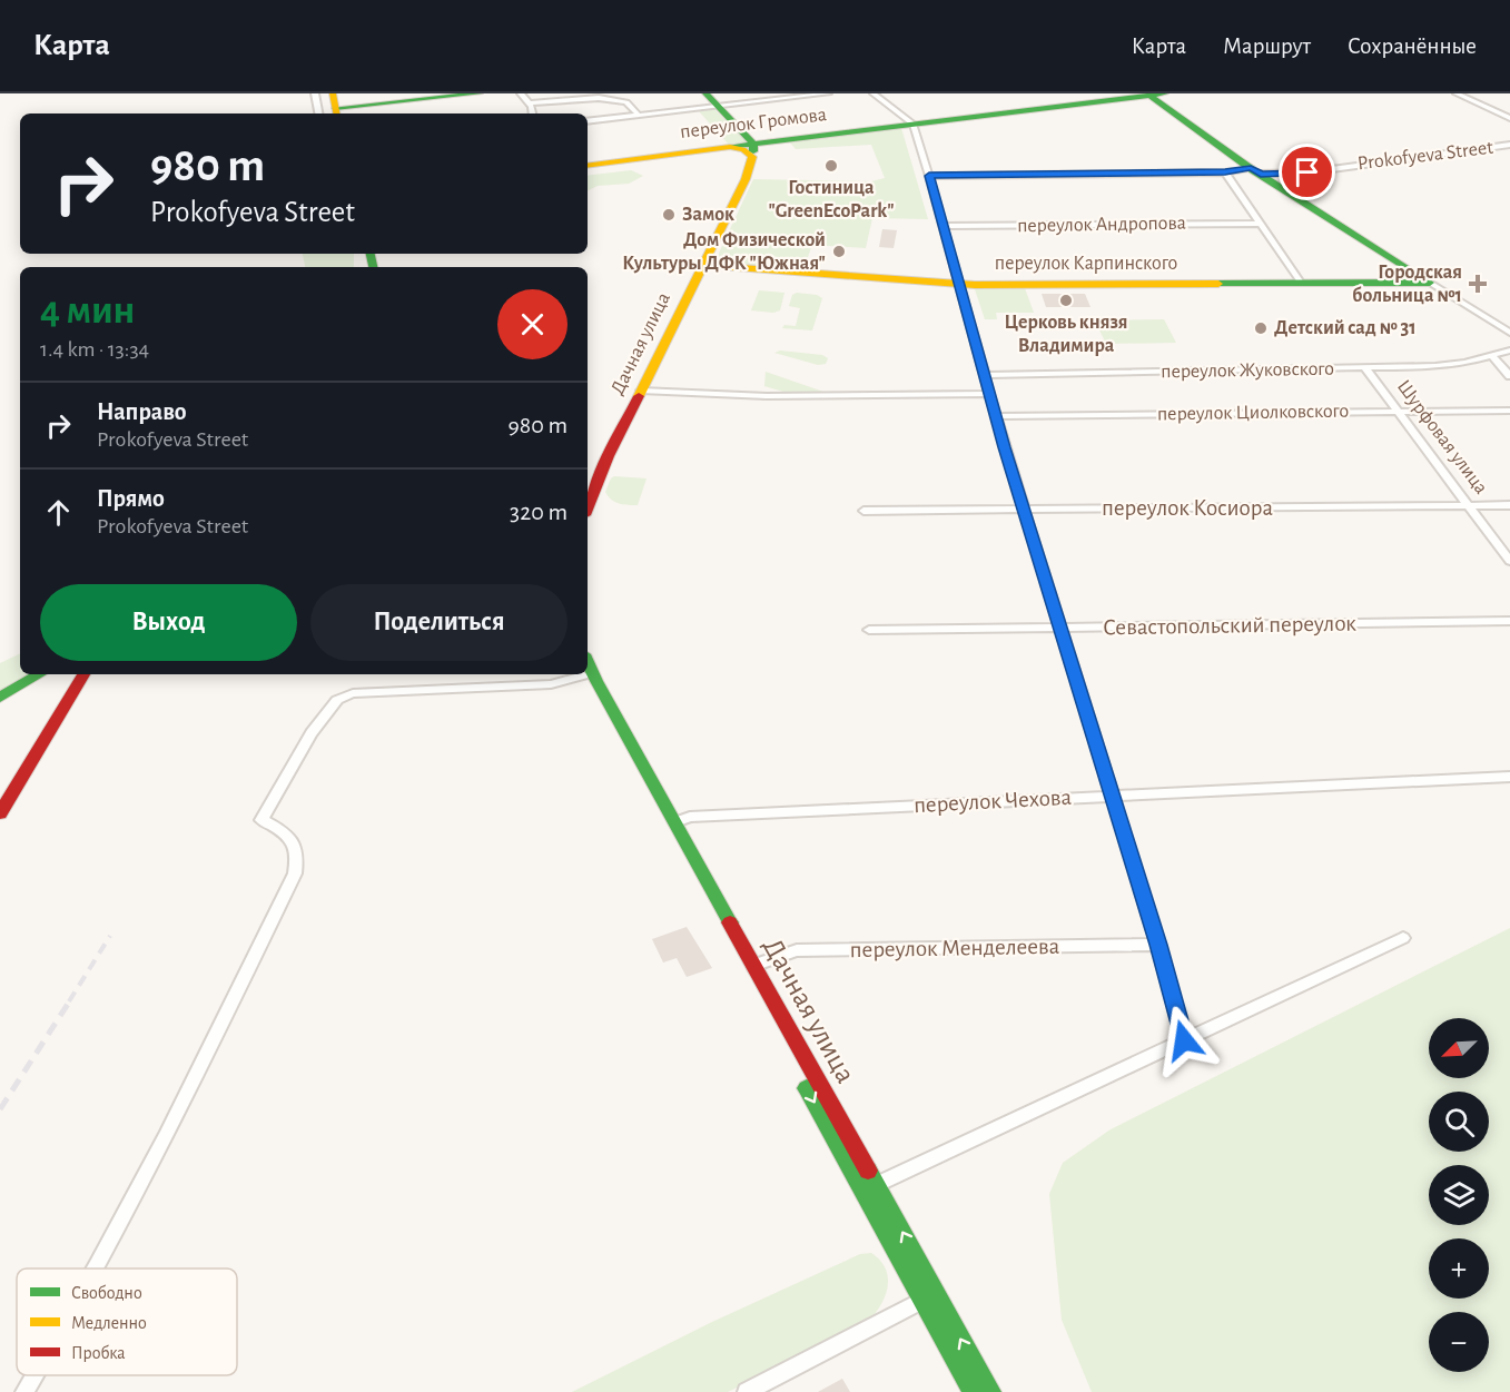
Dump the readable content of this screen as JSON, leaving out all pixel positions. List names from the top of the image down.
{
  "streets": {
    "street": [
      "переулок Громова",
      "Prokofyeva Street",
      "переулок Андропова",
      "переулок Карпинского",
      "Дачная улица",
      "переулок Жуковского",
      "переулок Циолковского",
      "Шурфовая улица",
      "переулок Косиора",
      "Севастопольский переулок",
      "переулок Чехова",
      "переулок Менделеева"
    ]
  },
  "crossings": [
    ["переулок Громова", "Дачная улица"],
    ["переулок Карпинского", "Дачная улица"],
    ["Дачная улица", "переулок Чехова"],
    ["Дачная улица", "переулок Менделеева"],
    ["переулок Жуковского", "Шурфовая улица"],
    ["переулок Циолковского", "Шурфовая улица"],
    ["Шурфовая улица", "переулок Косиора"]
  ],
  "places": {
    "other": [
      "Гостиница \"GreenEcoPark\"",
      "Замок",
      "Дом Физической Культуры ДФК \"Южная\"",
      "Церковь князя Владимира",
      "Детский сад № 31"
    ],
    "health": ["Городская больница №1"]
  },
  "legend": ["Свободно", "Медленно", "Пробка"],
  "north": "bottom left",
  "page": {
    "header": "Карта",
    "nav": ["Карта", "Маршрут", "Сохранённые"],
    "turn": ["980 m", "Prokofyeva Street"],
    "heading": ["4 мин", "1.4 km · 13:34"],
    "list": [
      {
        "name": "Направо",
        "note": "Prokofyeva Street",
        "value": "980 m"
      },
      {
        "name": "Прямо",
        "note": "Prokofyeva Street",
        "value": "320 m"
      }
    ],
    "buttons": ["Выход", "Поделиться"],
    "map_buttons": ["+", "−"]
  }
}
